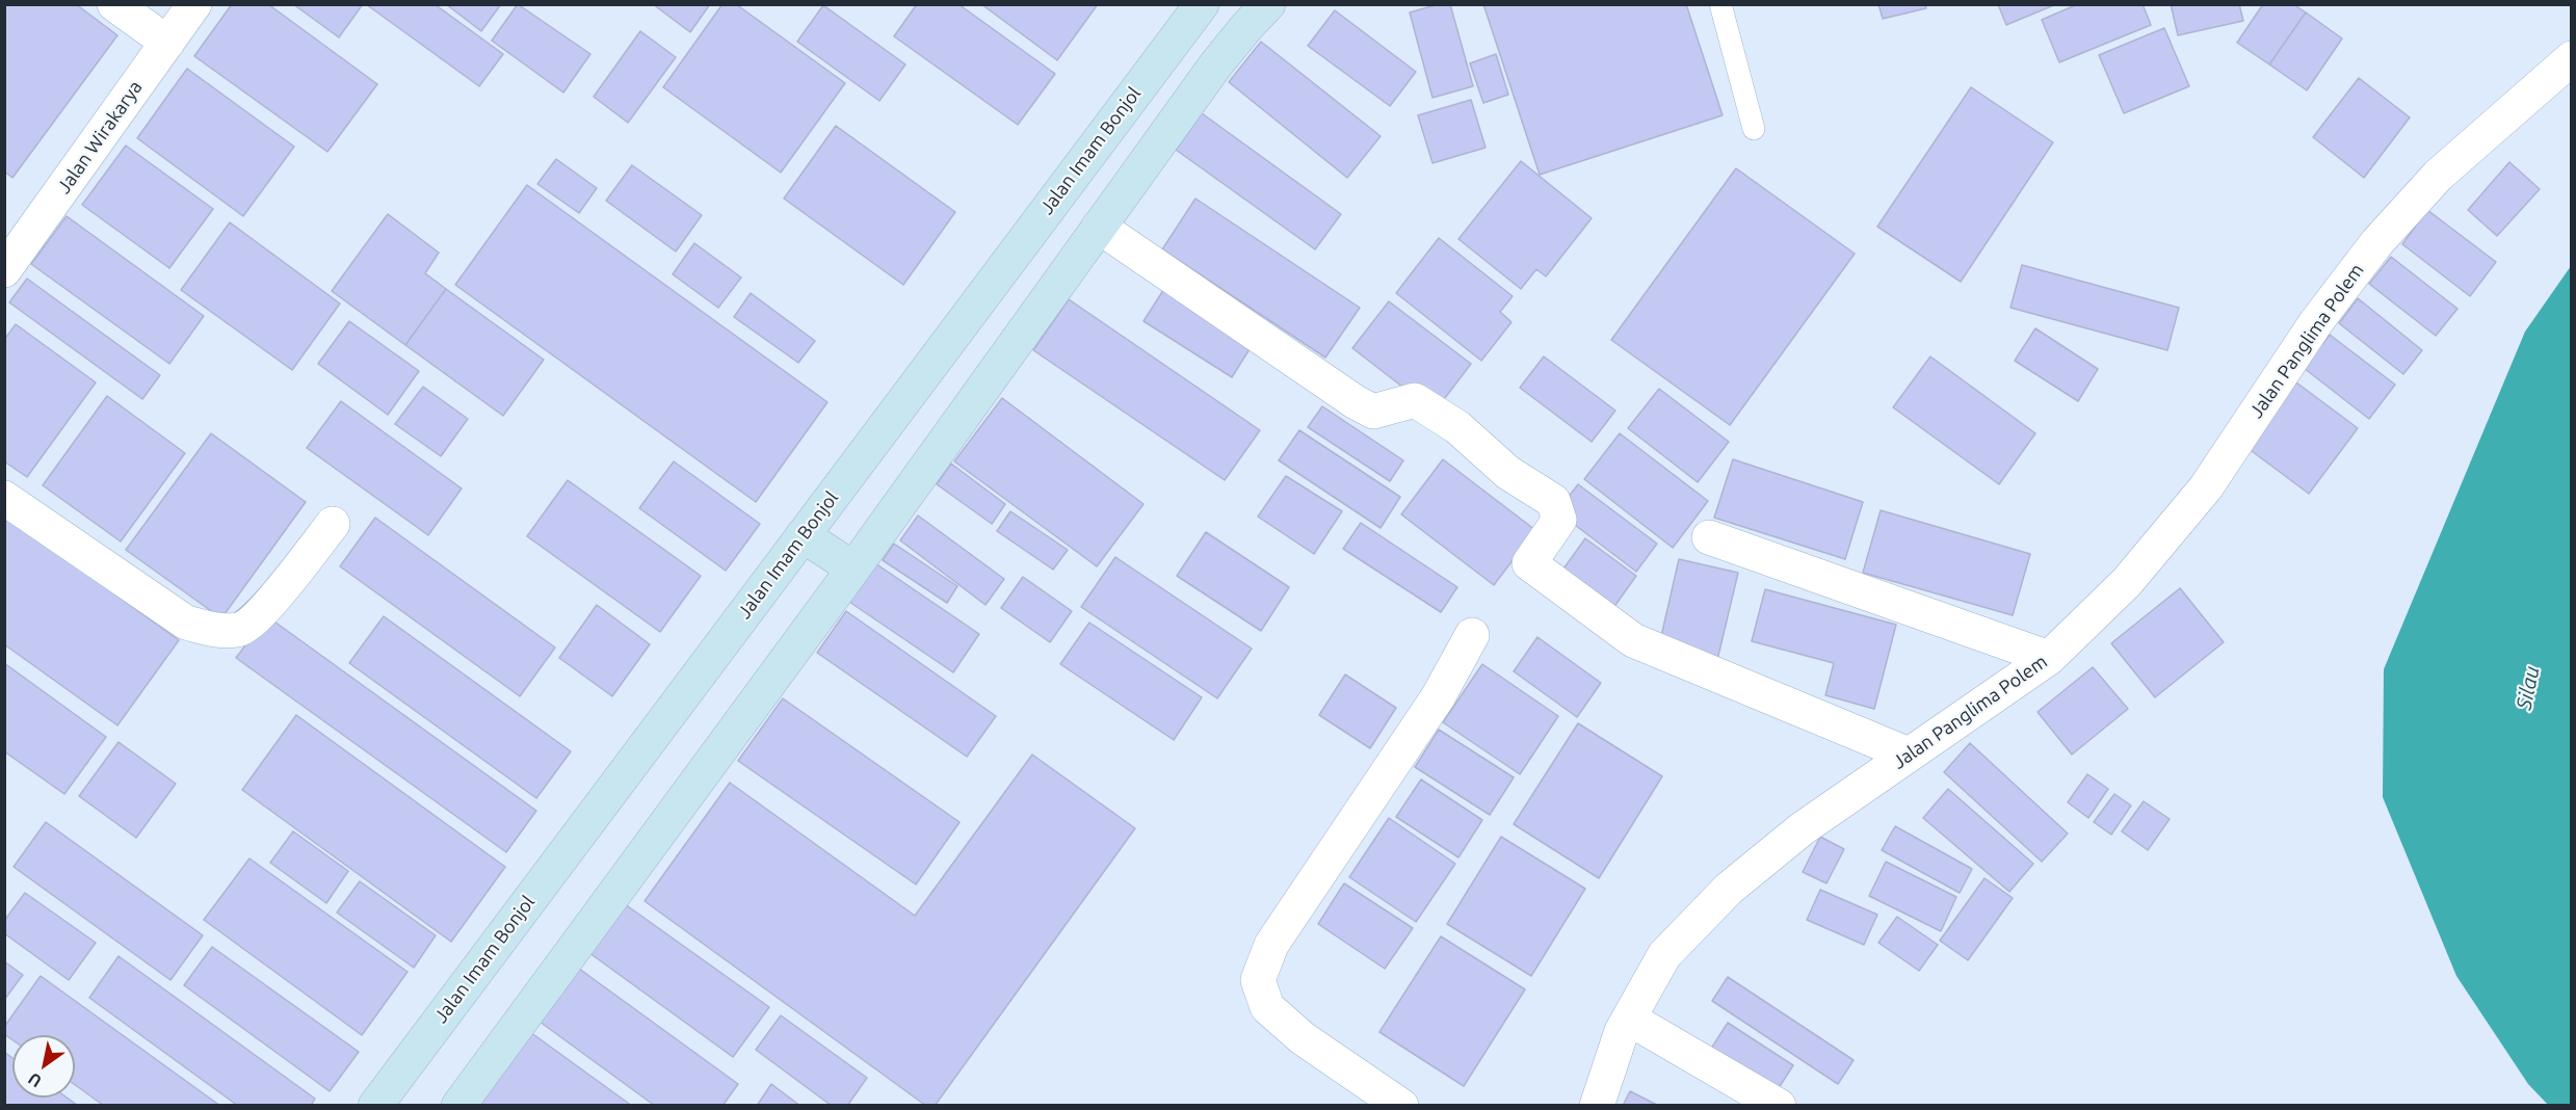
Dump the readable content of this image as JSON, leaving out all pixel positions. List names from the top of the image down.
{
  "streets": {
    "main road": ["Jalan Imam Bonjol"],
    "street": ["Jalan Wirakarya", "Jalan Panglima Polem"]
  },
  "water": ["Silau"],
  "north": "bottom left"
}
